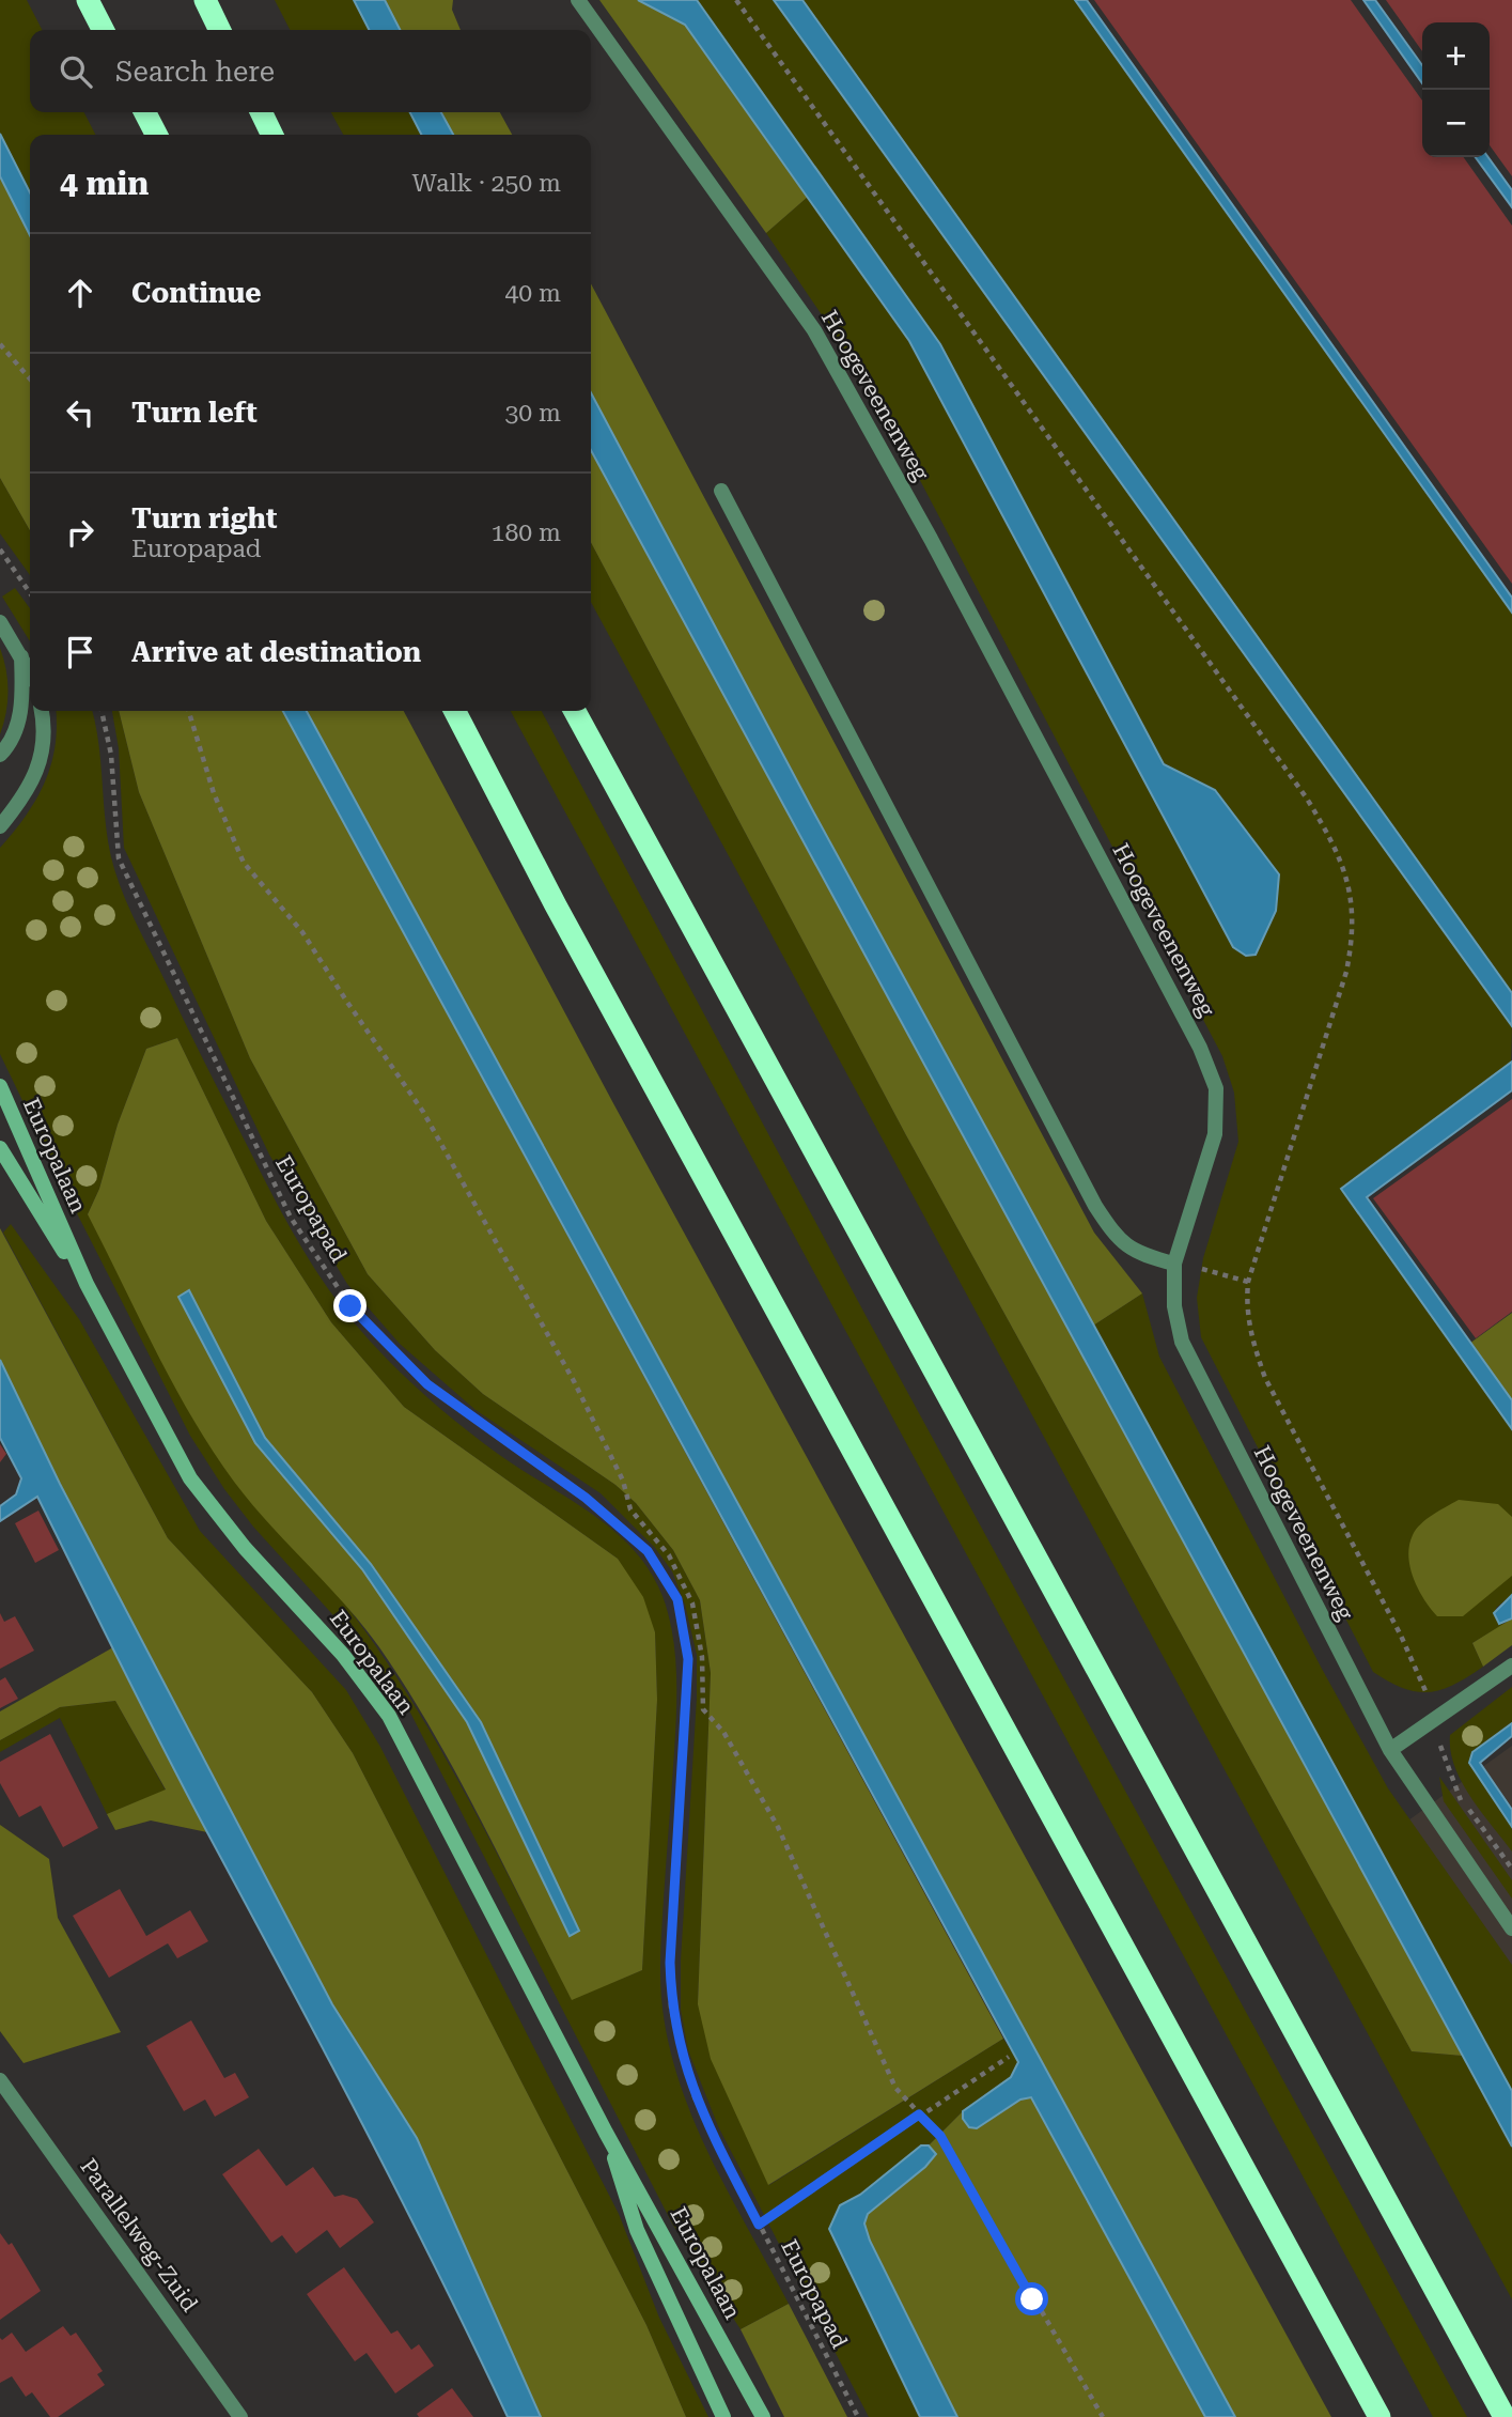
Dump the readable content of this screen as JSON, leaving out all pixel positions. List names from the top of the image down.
{
  "streets": {
    "main road": ["Europalaan"],
    "street": ["Hoogeveenenweg", "Parallelweg-Zuid"],
    "path": ["Europapad"]
  },
  "page": {
    "map_buttons": ["+", "−"],
    "search": "Search here",
    "heading": ["4 min", "Walk · 250 m"],
    "list": [
      ["Continue", "40 m"],
      ["Turn left", "30 m"],
      ["Turn right", "Europapad", "180 m"],
      "Arrive at destination"
    ]
  }
}
